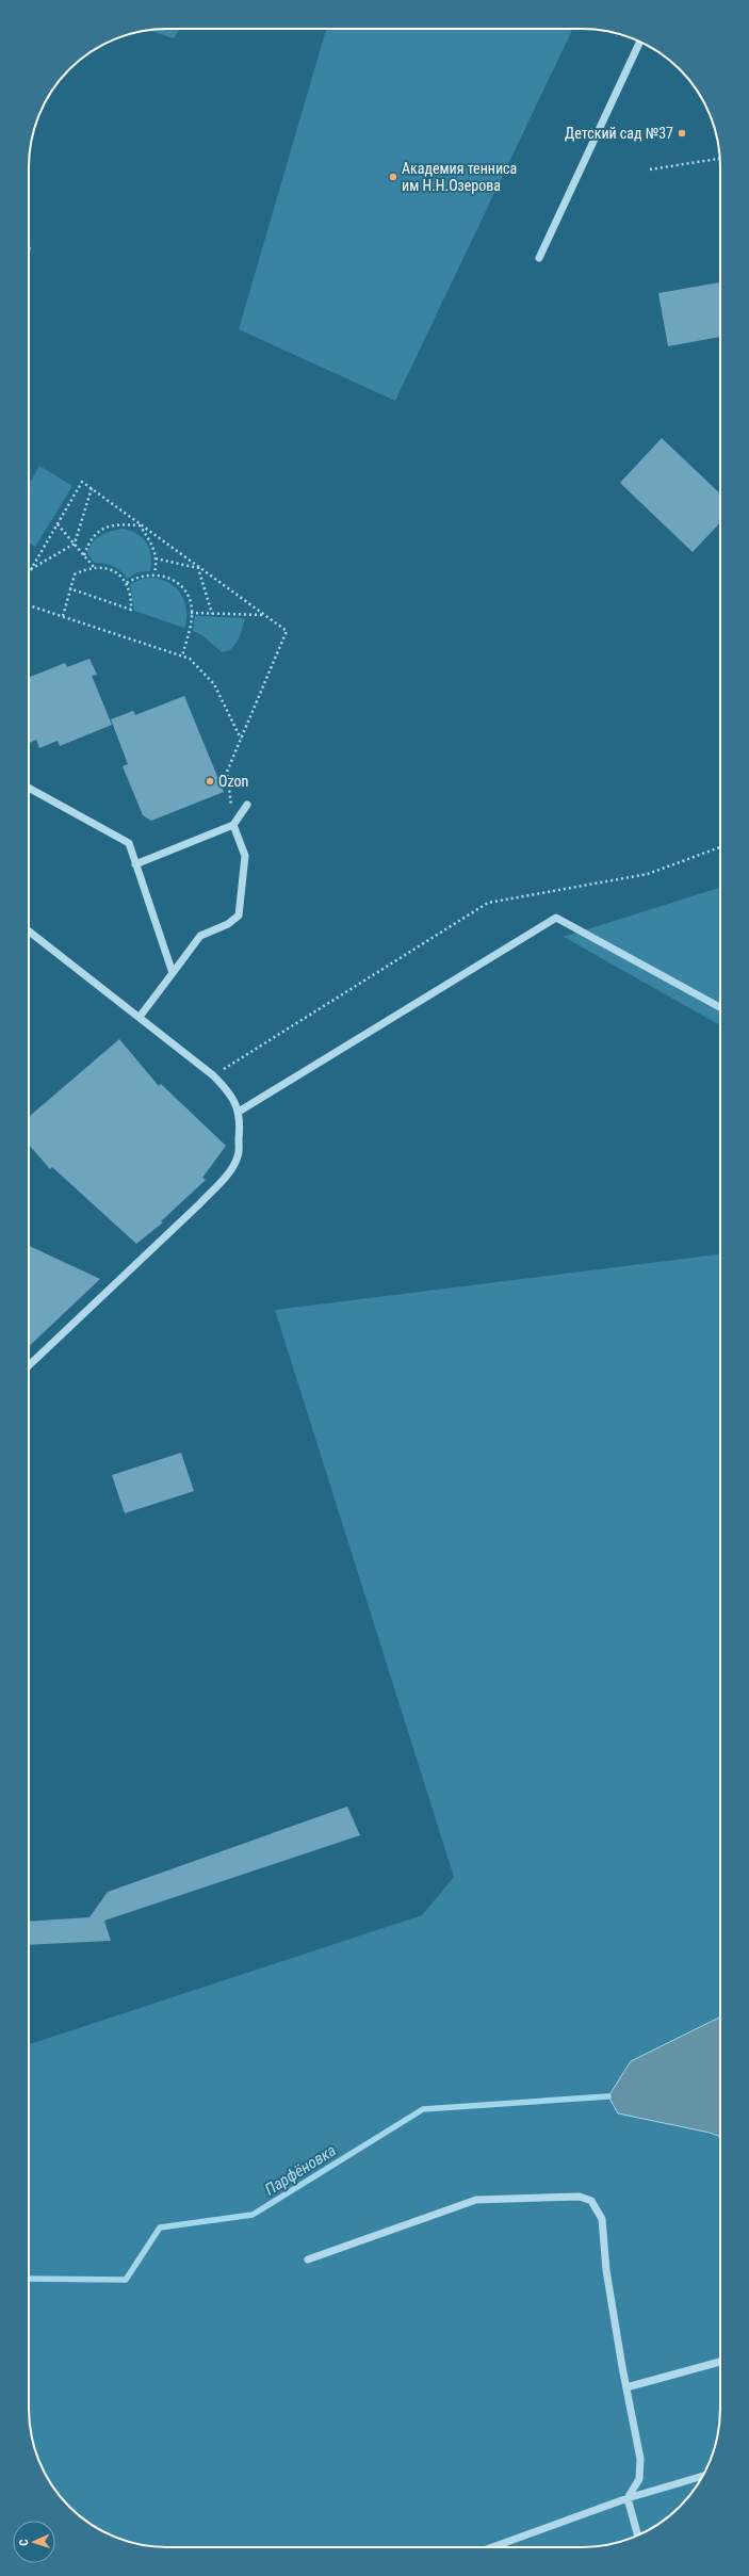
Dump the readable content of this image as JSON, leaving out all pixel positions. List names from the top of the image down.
{
  "water": ["Парфёновка"],
  "places": ["Детский сад №37", "Академия тенниса им Н.Н.Озерова", "Ozon"],
  "north": "left"
}
